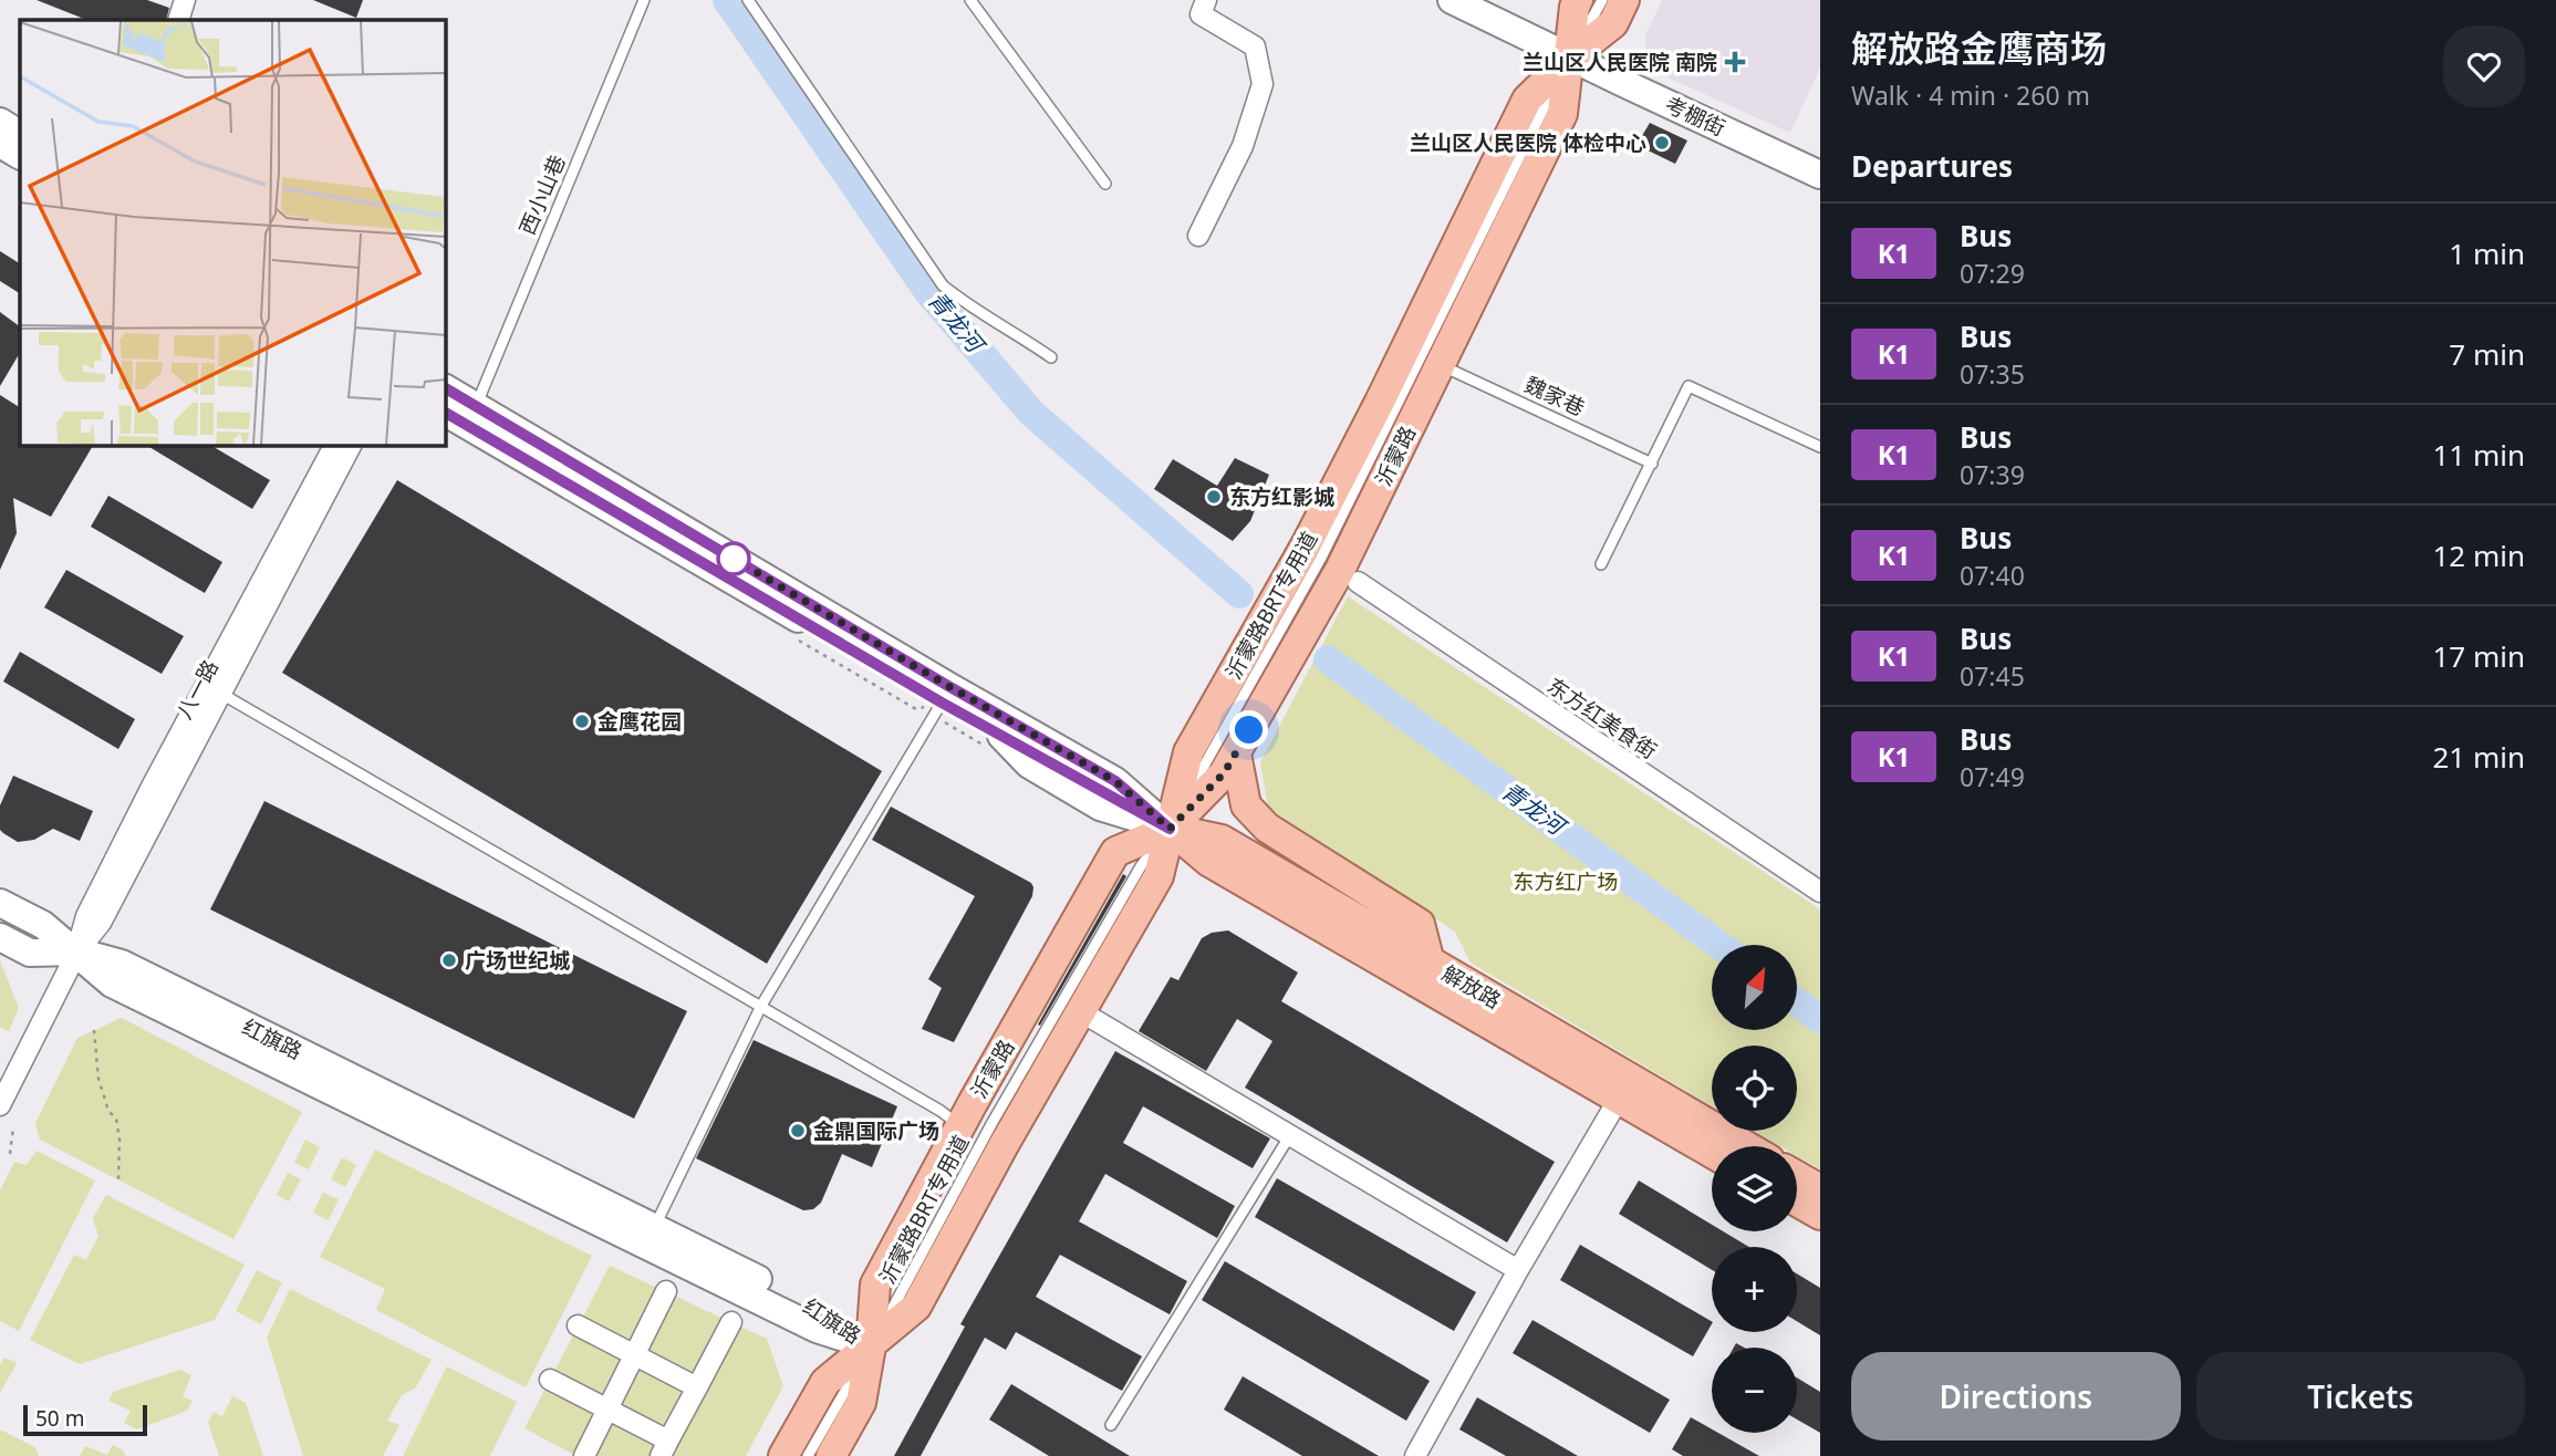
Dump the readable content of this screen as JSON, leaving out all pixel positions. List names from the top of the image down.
{
  "streets": {
    "main road": ["沂蒙路", "解放路"],
    "street": [
      "考棚街",
      "八一路",
      "东方红美食街",
      "红旗路"
    ],
    "lane": ["西小山巷", "魏家巷", "沂蒙路BRT专用道"]
  },
  "crossings": [
    ["考棚街", "沂蒙路"],
    ["考棚街", "沂蒙路BRT专用道"],
    ["西小山巷", "解放路"],
    ["魏家巷", "沂蒙路"],
    ["沂蒙路", "沂蒙路BRT专用道"],
    ["沂蒙路", "解放路"],
    ["沂蒙路", "红旗路"],
    ["沂蒙路BRT专用道", "解放路"],
    ["沂蒙路BRT专用道", "红旗路"],
    ["八一路", "红旗路"]
  ],
  "water": ["青龙河"],
  "parks": ["东方红广场"],
  "places": {
    "health": ["兰山区人民医院 南院"],
    "other": [
      "兰山区人民医院 体检中心",
      "东方红影城",
      "金鹰花园",
      "广场世纪城",
      "金鼎国际广场"
    ]
  },
  "lines": ["bus line K1"],
  "scale_bar": "50 m",
  "north": "top right",
  "page": {
    "heading": [
      ["解放路金鹰商场", "Walk · 4 min · 260 m"],
      "Departures"
    ],
    "list": [
      {
        "mark": "K1",
        "name": "Bus",
        "note": "07:29",
        "value": "1 min"
      },
      {
        "mark": "K1",
        "name": "Bus",
        "note": "07:35",
        "value": "7 min"
      },
      {
        "mark": "K1",
        "name": "Bus",
        "note": "07:39",
        "value": "11 min"
      },
      {
        "mark": "K1",
        "name": "Bus",
        "note": "07:40",
        "value": "12 min"
      },
      {
        "mark": "K1",
        "name": "Bus",
        "note": "07:45",
        "value": "17 min"
      },
      {
        "mark": "K1",
        "name": "Bus",
        "note": "07:49",
        "value": "21 min"
      }
    ],
    "map_buttons": ["+", "−"],
    "buttons": ["Directions", "Tickets"],
    "scale": "50 m"
  }
}
